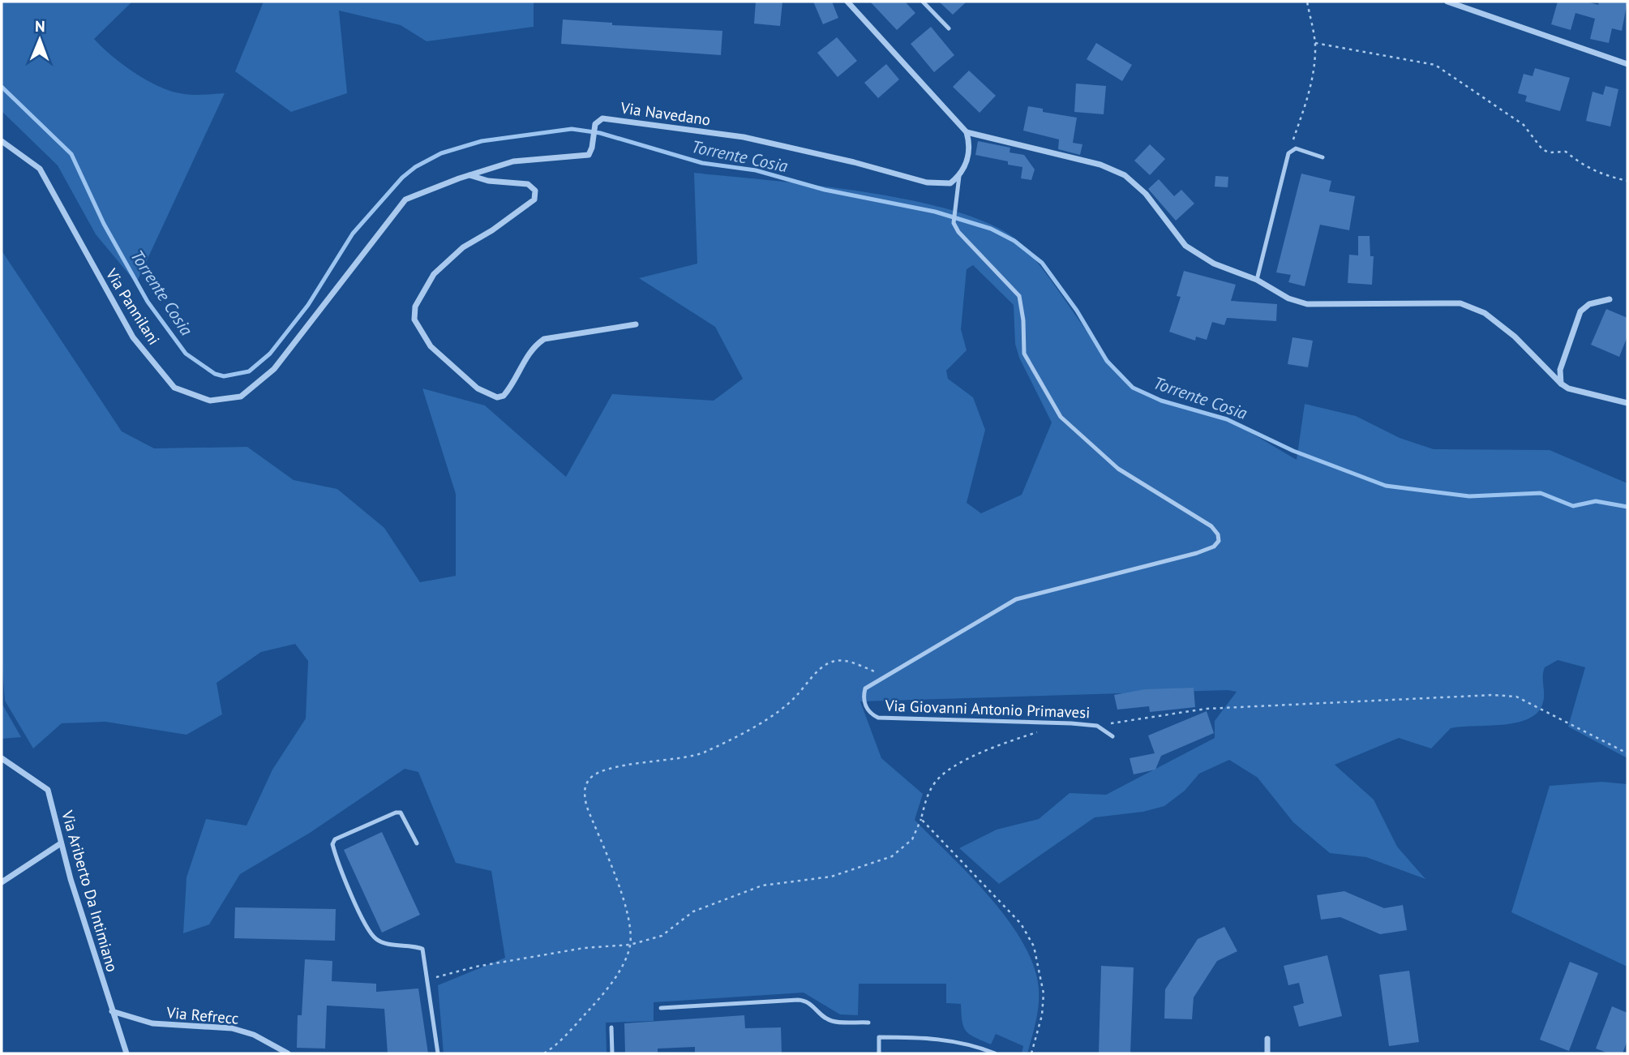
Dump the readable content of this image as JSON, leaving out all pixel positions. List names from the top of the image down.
{
  "streets": {
    "street": [
      "Via Navedano",
      "Via Pannilani",
      "Via Ariberto Da Intimiano",
      "Via Refrecc"
    ],
    "lane": ["Via Giovanni Antonio Primavesi"]
  },
  "crossings": [
    ["Via Navedano", "Via Pannilani"],
    ["Via Navedano", "Via Giovanni Antonio Primavesi"],
    ["Via Ariberto Da Intimiano", "Via Refrecc"]
  ],
  "water": ["Torrente Cosia"],
  "north": "top"
}
